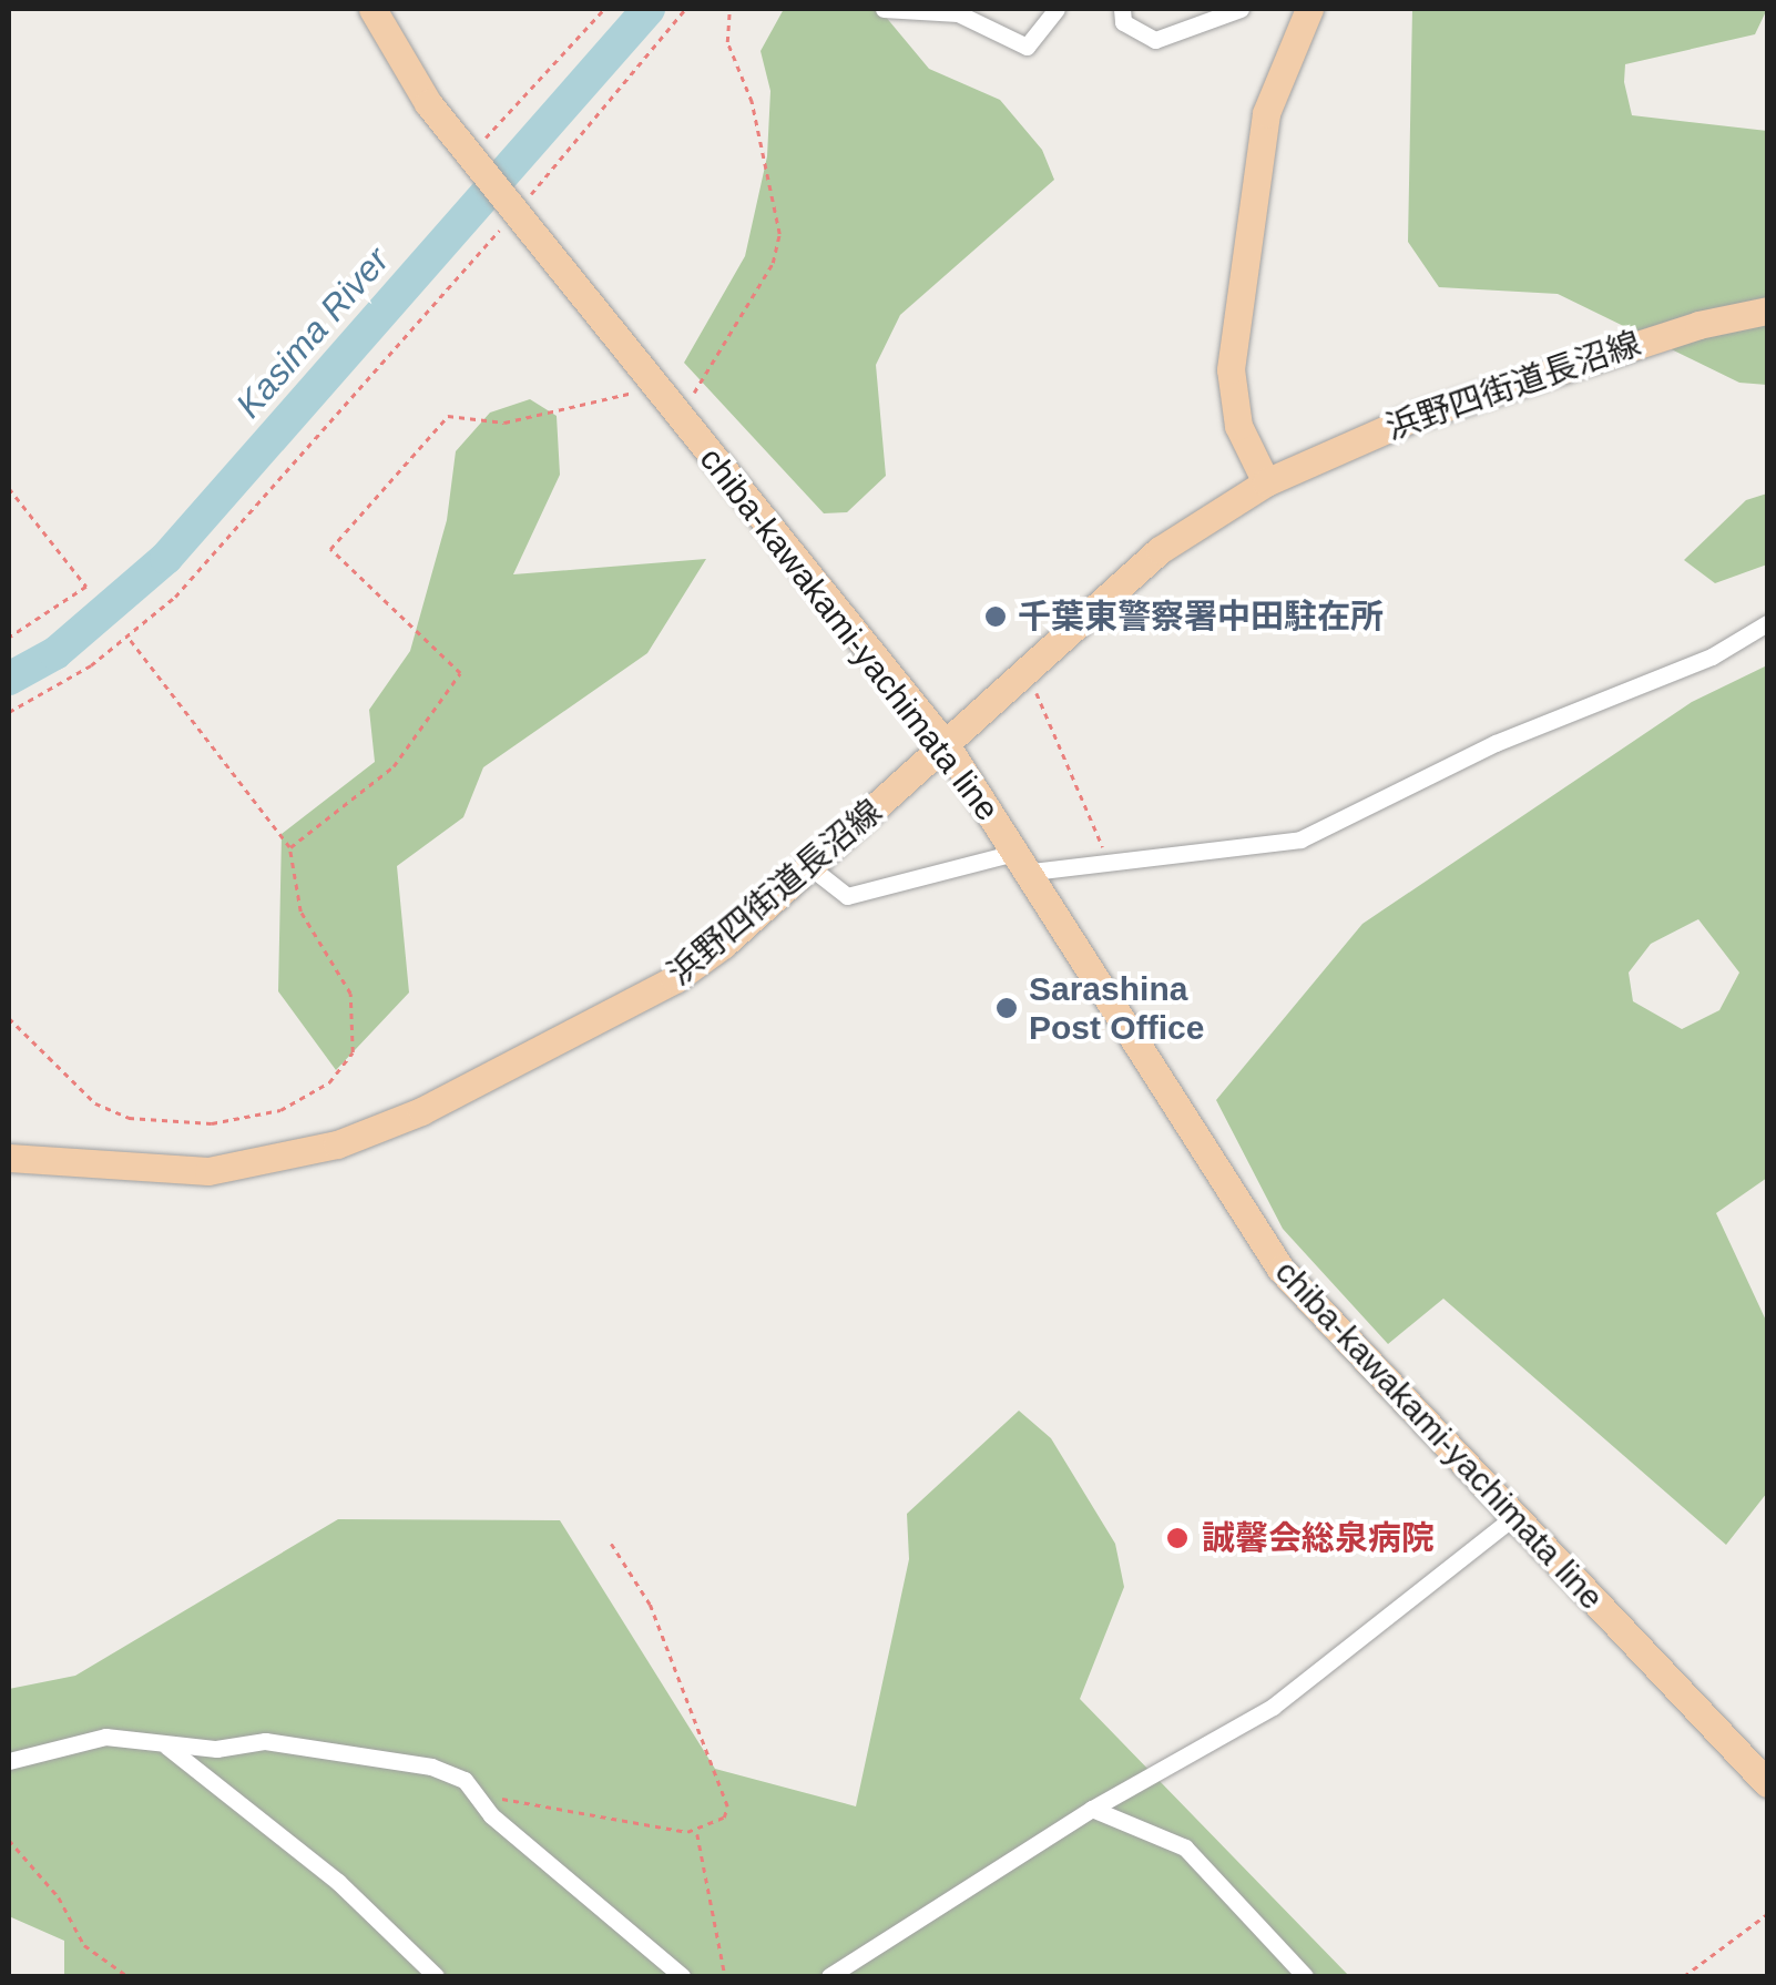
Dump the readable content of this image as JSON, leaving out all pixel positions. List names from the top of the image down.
{
  "streets": {
    "main road": ["浜野四街道長沼線", "chiba-kawakami-yachimata line"]
  },
  "crossings": [
    ["浜野四街道長沼線", "chiba-kawakami-yachimata line"]
  ],
  "water": ["Kasima River"],
  "places": ["千葉東警察署中田駐在所", "Sarashina Post Office", "誠馨会総泉病院"]
}
